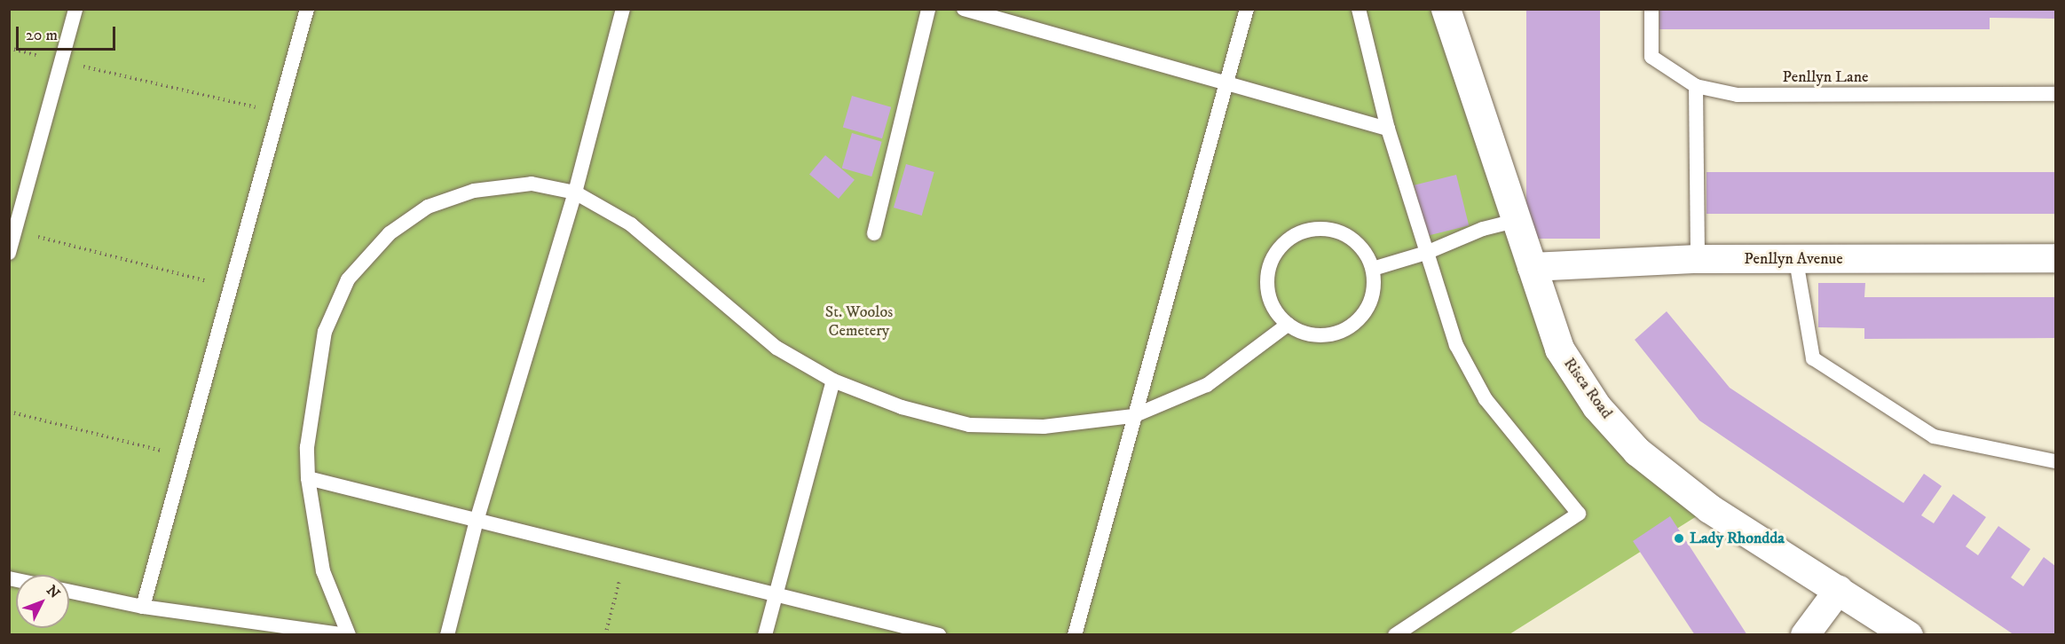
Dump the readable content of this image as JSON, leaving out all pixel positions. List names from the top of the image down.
{
  "streets": {
    "main road": ["Risca Road"],
    "street": ["Penllyn Avenue"],
    "lane": ["Penllyn Lane"]
  },
  "crossings": [
    ["Penllyn Avenue", "Risca Road"]
  ],
  "parks": ["St. Woolos Cemetery"],
  "places": ["Lady Rhondda"],
  "scale_bar": "20 m",
  "north": "top right"
}
